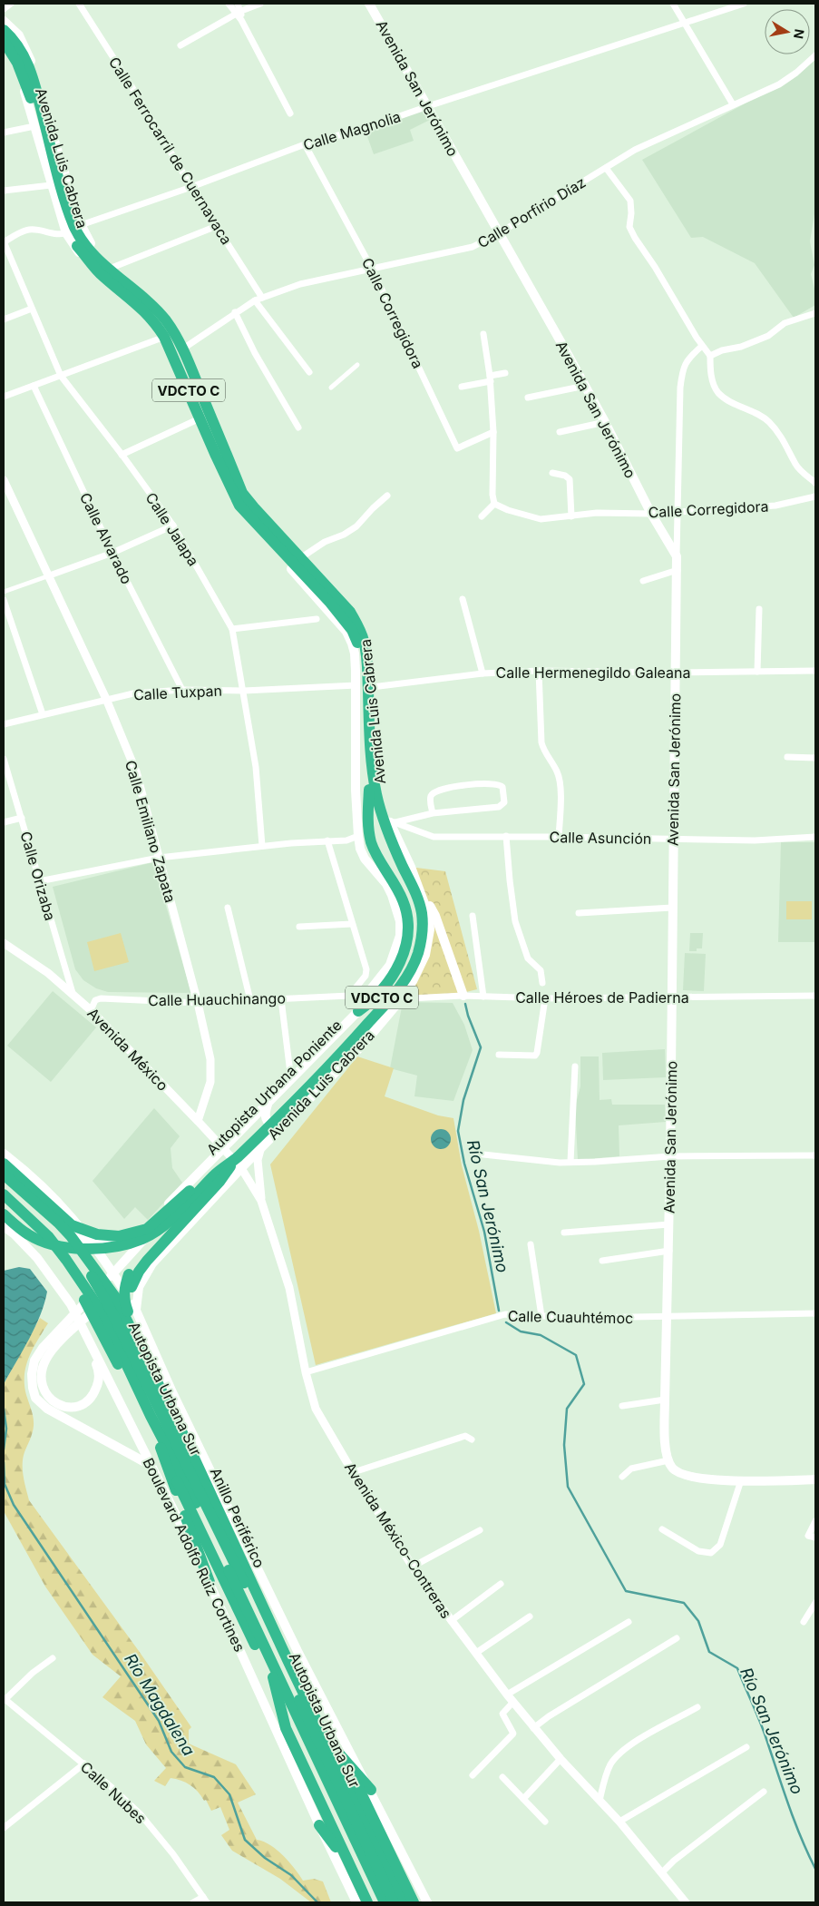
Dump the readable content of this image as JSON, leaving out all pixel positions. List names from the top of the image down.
{
  "streets": {
    "highway": [
      "VDCTO C",
      "Autopista Urbana Poniente",
      "Autopista Urbana Sur",
      "Anillo Periférico"
    ],
    "main road": ["Avenida San Jerónimo", "Avenida Luis Cabrera", "Boulevard Adolfo Ruiz Cortines"],
    "street": [
      "Calle Magnolia",
      "Calle Ferrocarril de Cuernavaca",
      "Calle Porfirio Díaz",
      "Calle Corregidora",
      "Calle Jalapa",
      "Calle Alvarado",
      "Calle Hermenegildo Galeana",
      "Calle Tuxpan",
      "Calle Emiliano Zapata",
      "Calle Asunción",
      "Calle Orizaba",
      "Calle Héroes de Padierna",
      "Calle Huauchinango",
      "Avenida México",
      "Calle Cuauhtémoc",
      "Avenida México-Contreras",
      "Calle Nubes"
    ]
  },
  "crossings": [
    ["Avenida San Jerónimo", "Calle Magnolia"],
    ["Avenida San Jerónimo", "Calle Porfirio Díaz"],
    ["Avenida San Jerónimo", "Calle Corregidora"],
    ["Avenida San Jerónimo", "Calle Hermenegildo Galeana"],
    ["Avenida San Jerónimo", "Calle Asunción"],
    ["Avenida San Jerónimo", "Calle Héroes de Padierna"],
    ["Avenida San Jerónimo", "Calle Cuauhtémoc"],
    ["Calle Magnolia", "Calle Ferrocarril de Cuernavaca"],
    ["Calle Magnolia", "Avenida Luis Cabrera"],
    ["Calle Magnolia", "Calle Corregidora"],
    ["Calle Ferrocarril de Cuernavaca", "Calle Porfirio Díaz"],
    ["Avenida Luis Cabrera", "Calle Porfirio Díaz"],
    ["Avenida Luis Cabrera", "Calle Hermenegildo Galeana"],
    ["Avenida Luis Cabrera", "Calle Tuxpan"],
    ["Avenida Luis Cabrera", "Calle Asunción"],
    ["Avenida Luis Cabrera", "Calle Héroes de Padierna"],
    ["Avenida Luis Cabrera", "Calle Huauchinango"],
    ["Avenida Luis Cabrera", "Avenida México"],
    ["Avenida Luis Cabrera", "Autopista Urbana Poniente"],
    ["Avenida Luis Cabrera", "Avenida México-Contreras"],
    ["Avenida Luis Cabrera", "Boulevard Adolfo Ruiz Cortines"],
    ["Calle Porfirio Díaz", "Calle Corregidora"],
    ["Calle Jalapa", "Calle Tuxpan"],
    ["Calle Alvarado", "Calle Tuxpan"],
    ["Calle Tuxpan", "Calle Emiliano Zapata"],
    ["Calle Emiliano Zapata", "Calle Huauchinango"],
    ["Calle Emiliano Zapata", "Avenida México"],
    ["Calle Orizaba", "Avenida México"],
    ["Calle Huauchinango", "Avenida México"],
    ["Avenida México", "Autopista Urbana Poniente"],
    ["Avenida México", "Avenida México-Contreras"],
    ["Autopista Urbana Poniente", "Avenida México-Contreras"],
    ["Calle Cuauhtémoc", "Avenida México-Contreras"]
  ],
  "water": ["Río San Jerónimo", "Río Magdalena"],
  "north": "right"
}
